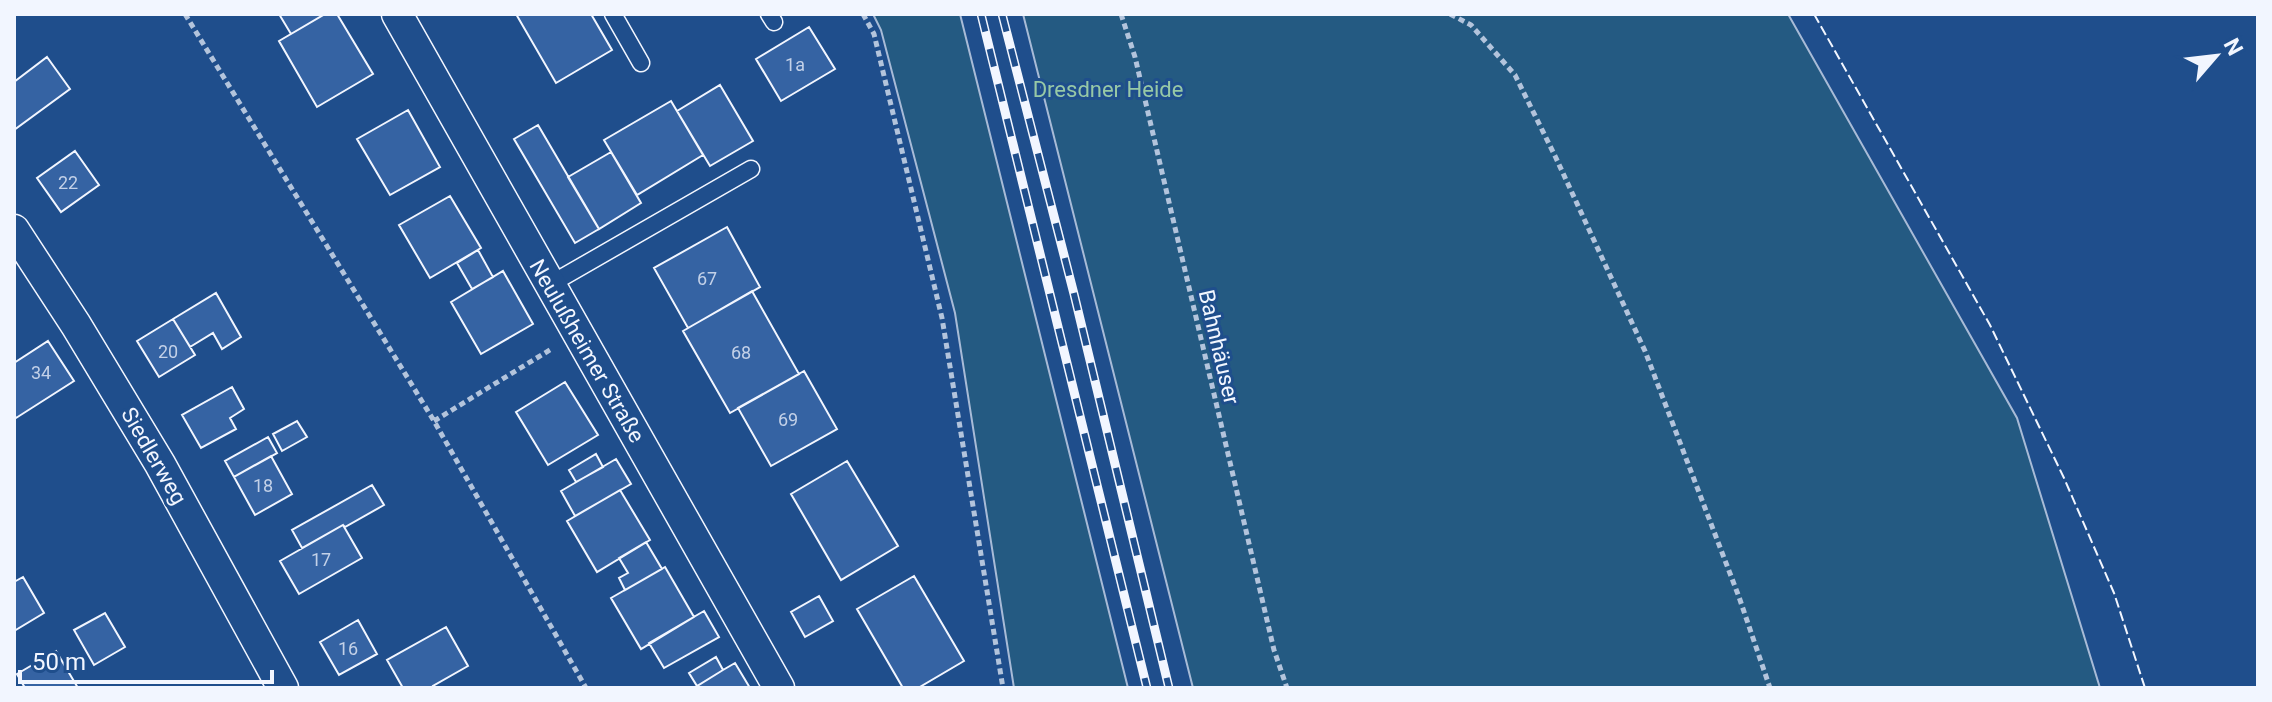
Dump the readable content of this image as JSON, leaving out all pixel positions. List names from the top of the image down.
{
  "streets": {
    "street": ["Neulußheimer Straße", "Siedlerweg"],
    "path": ["Bahnhäuser"]
  },
  "parks": ["Dresdner Heide"],
  "house_numbers": [
    "1a",
    "22",
    "67",
    "20",
    "68",
    "34",
    "69",
    "18",
    "17",
    "16"
  ],
  "scale_bar": "50 m",
  "north": "top right"
}
